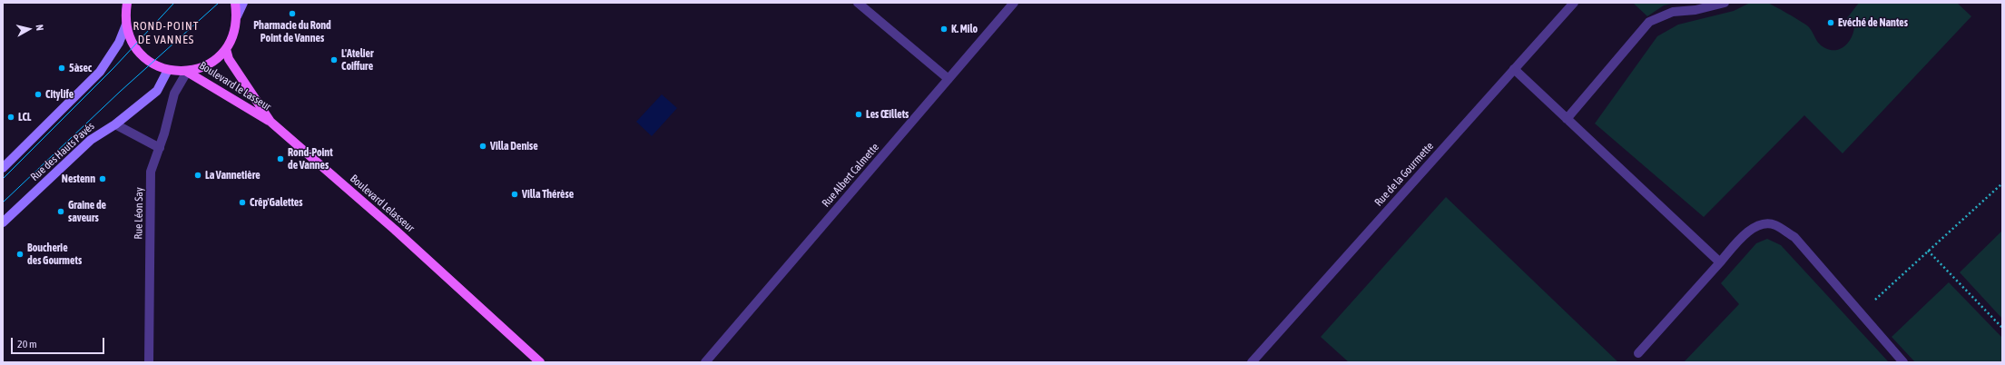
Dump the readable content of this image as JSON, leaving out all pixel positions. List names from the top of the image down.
{
  "streets": {
    "main road": ["Boulevard le Lasseur", "Boulevard Lelasseur"],
    "street": [
      "Rue des Hauts Pavés",
      "Rue de la Gourmette",
      "Rue Albert Calmette",
      "Rue Léon Say"
    ]
  },
  "crossings": [
    ["Boulevard le Lasseur", "Boulevard Lelasseur"],
    ["Boulevard le Lasseur", "Rue Léon Say"]
  ],
  "districts": ["ROND-POINT DE VANNES"],
  "places": [
    "Pharmacie du Rond Point de Vannes",
    "Evéché de Nantes",
    "K. Milo",
    "L'Atelier Coiffure",
    "5àsec",
    "Citylife",
    "Les Œillets",
    "LCL",
    "Villa Denise",
    "Rond-Point de Vannes",
    "La Vannetière",
    "Nestenn",
    "Villa Thérèse",
    "Crêp'Galettes",
    "Graine de saveurs",
    "Boucherie des Gourmets"
  ],
  "scale_bar": "20 m",
  "north": "right"
}
